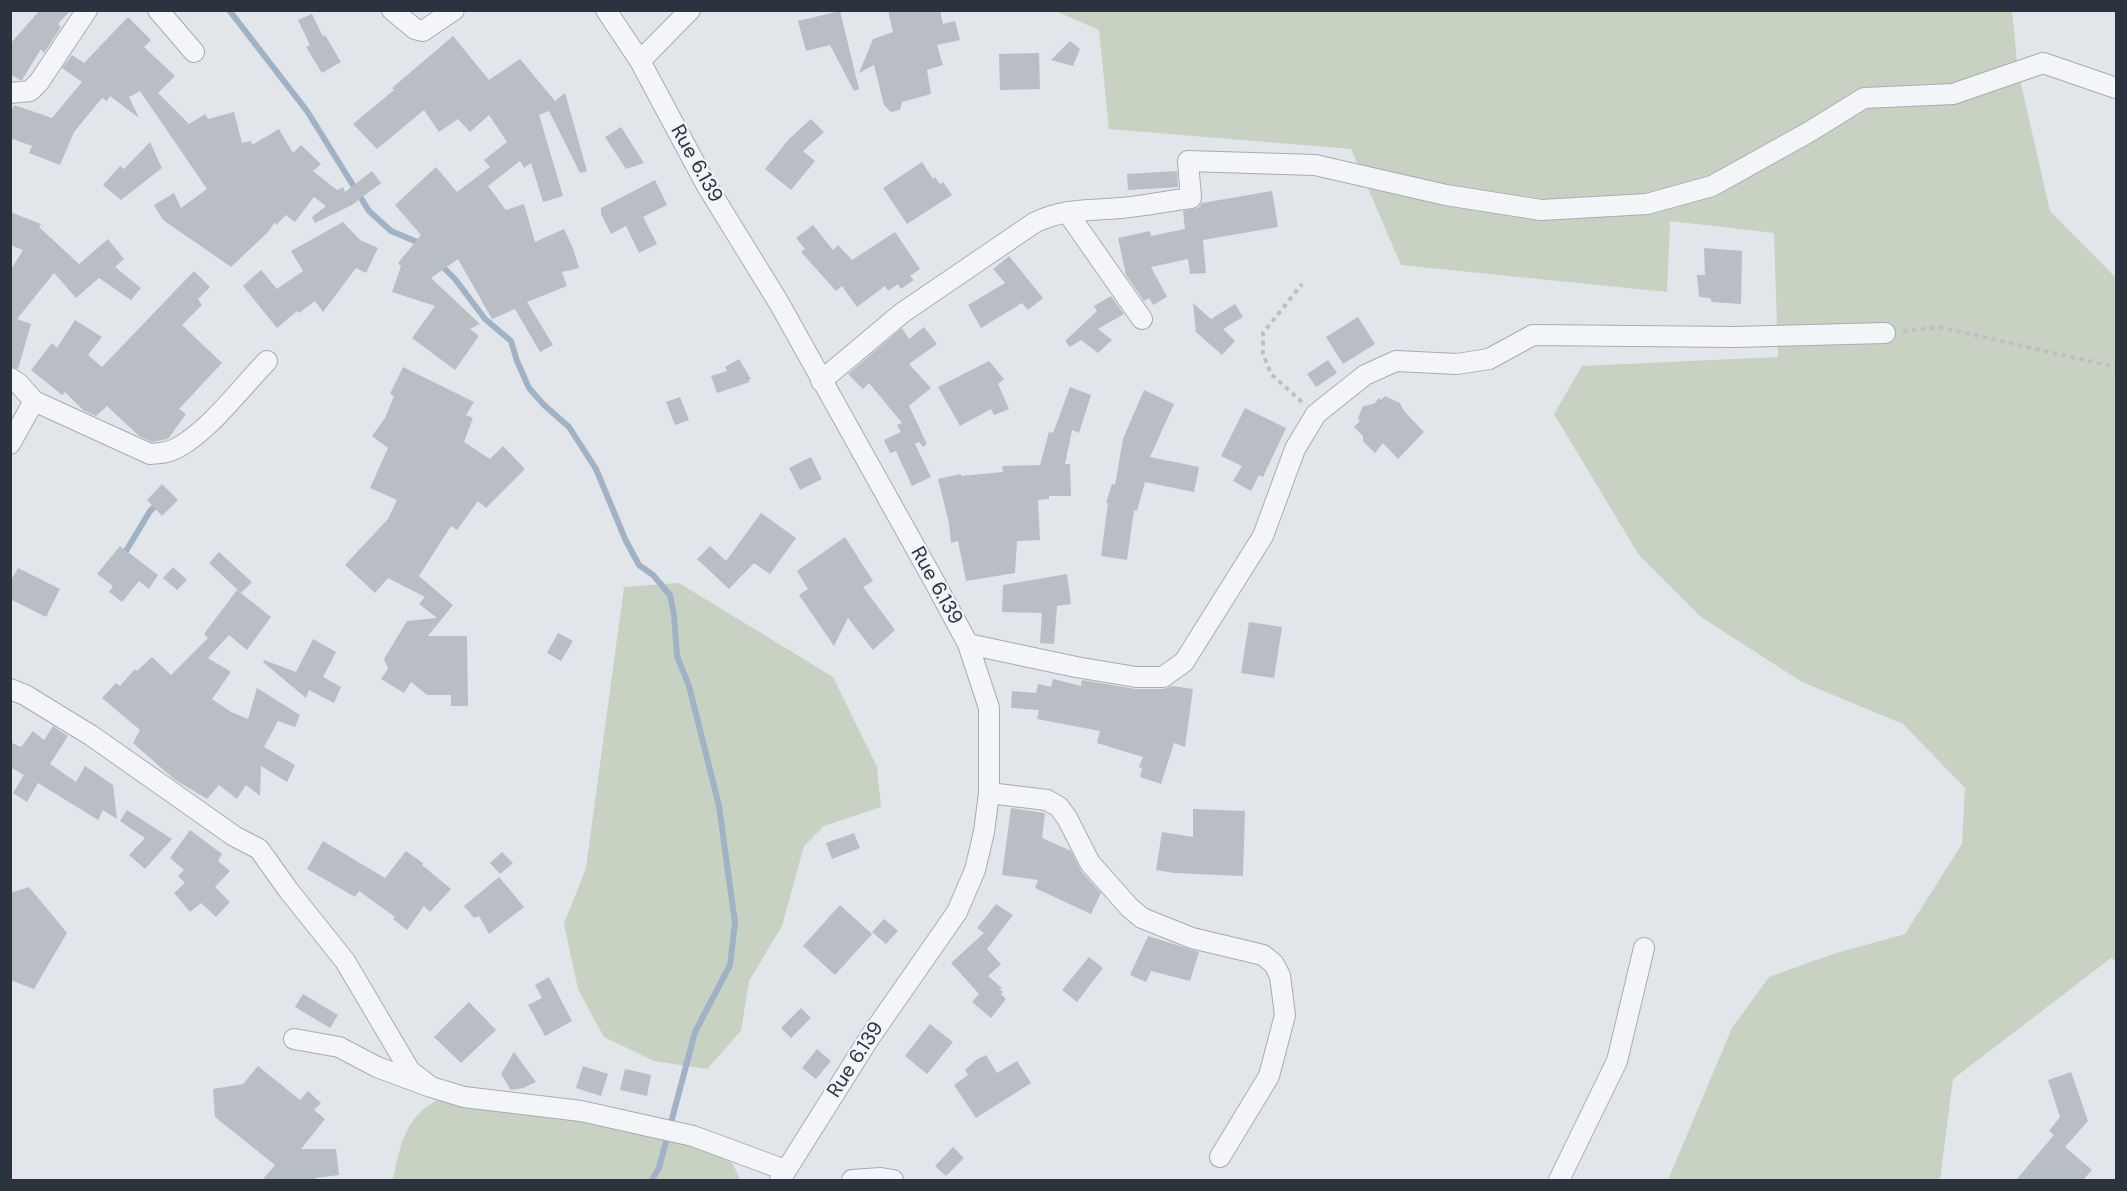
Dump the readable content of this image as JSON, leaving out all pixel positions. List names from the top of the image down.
{
  "streets": {
    "street": ["Rue 6.139"]
  }
}
